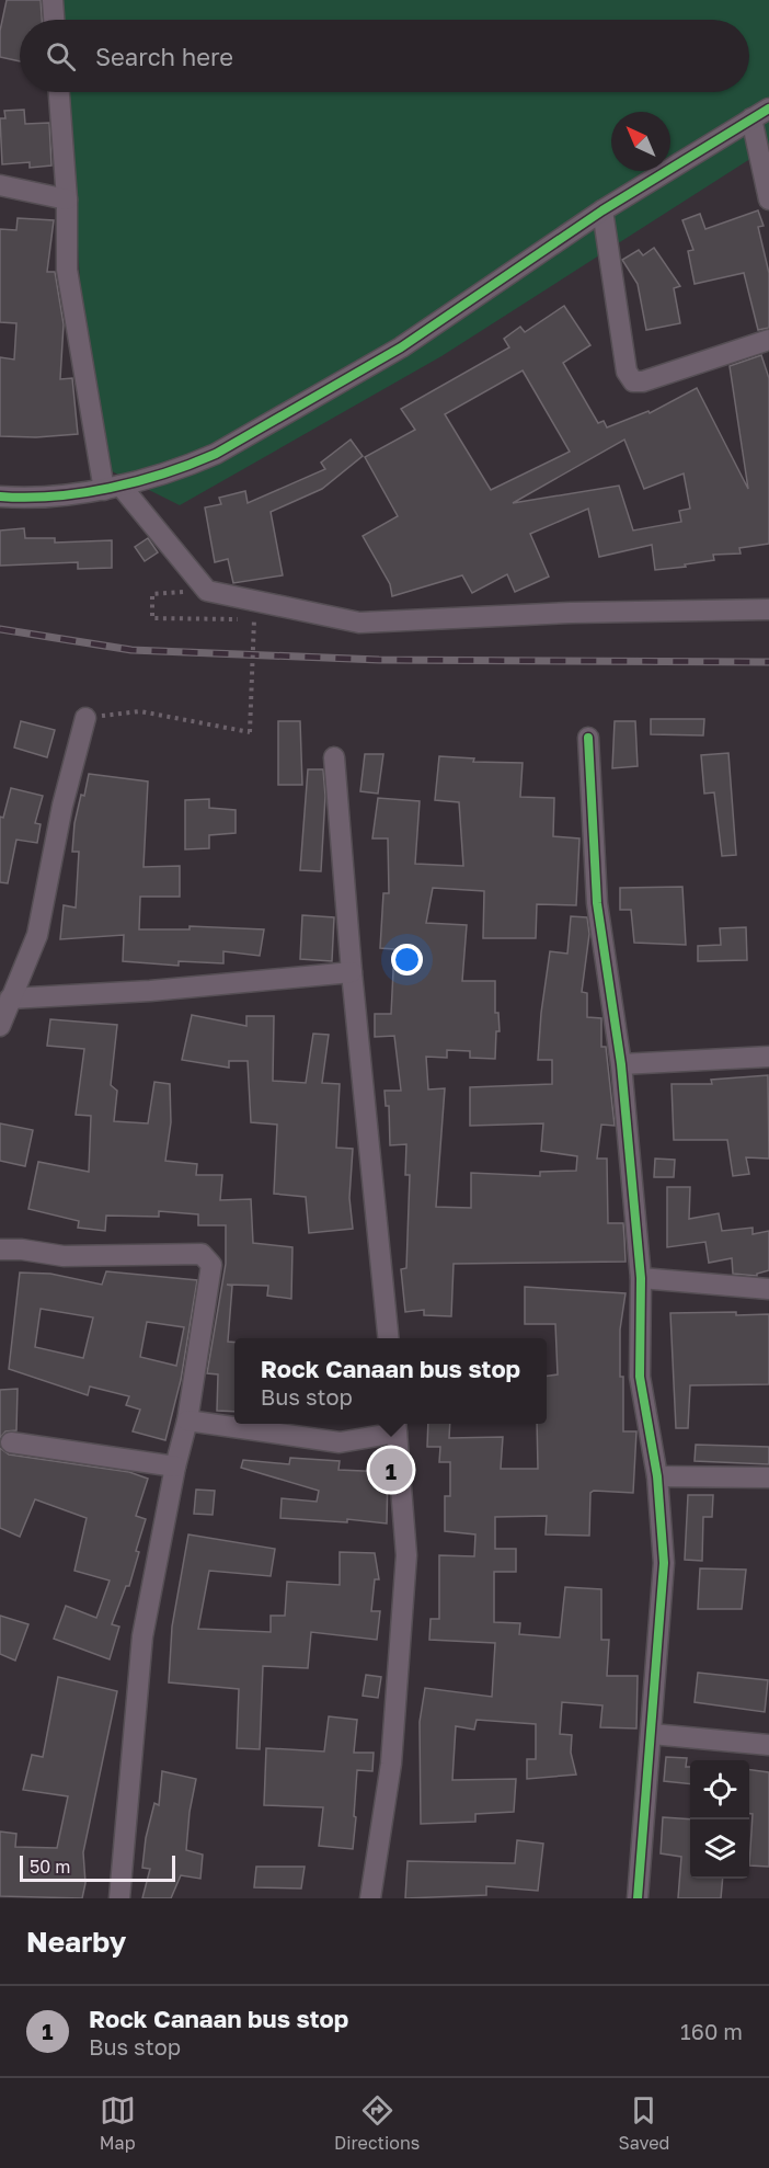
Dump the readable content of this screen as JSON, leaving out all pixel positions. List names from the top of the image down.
{
  "scale_bar": "50 m",
  "north": "top left",
  "page": {
    "search": "Search here",
    "popup": ["Rock Canaan bus stop", "Bus stop"],
    "pins": "1",
    "scale": "50 m",
    "heading": "Nearby",
    "list": [
      {
        "mark": "1",
        "name": "Rock Canaan bus stop",
        "note": "Bus stop",
        "value": "160 m"
      }
    ],
    "nav": ["Map", "Directions", "Saved"]
  }
}
